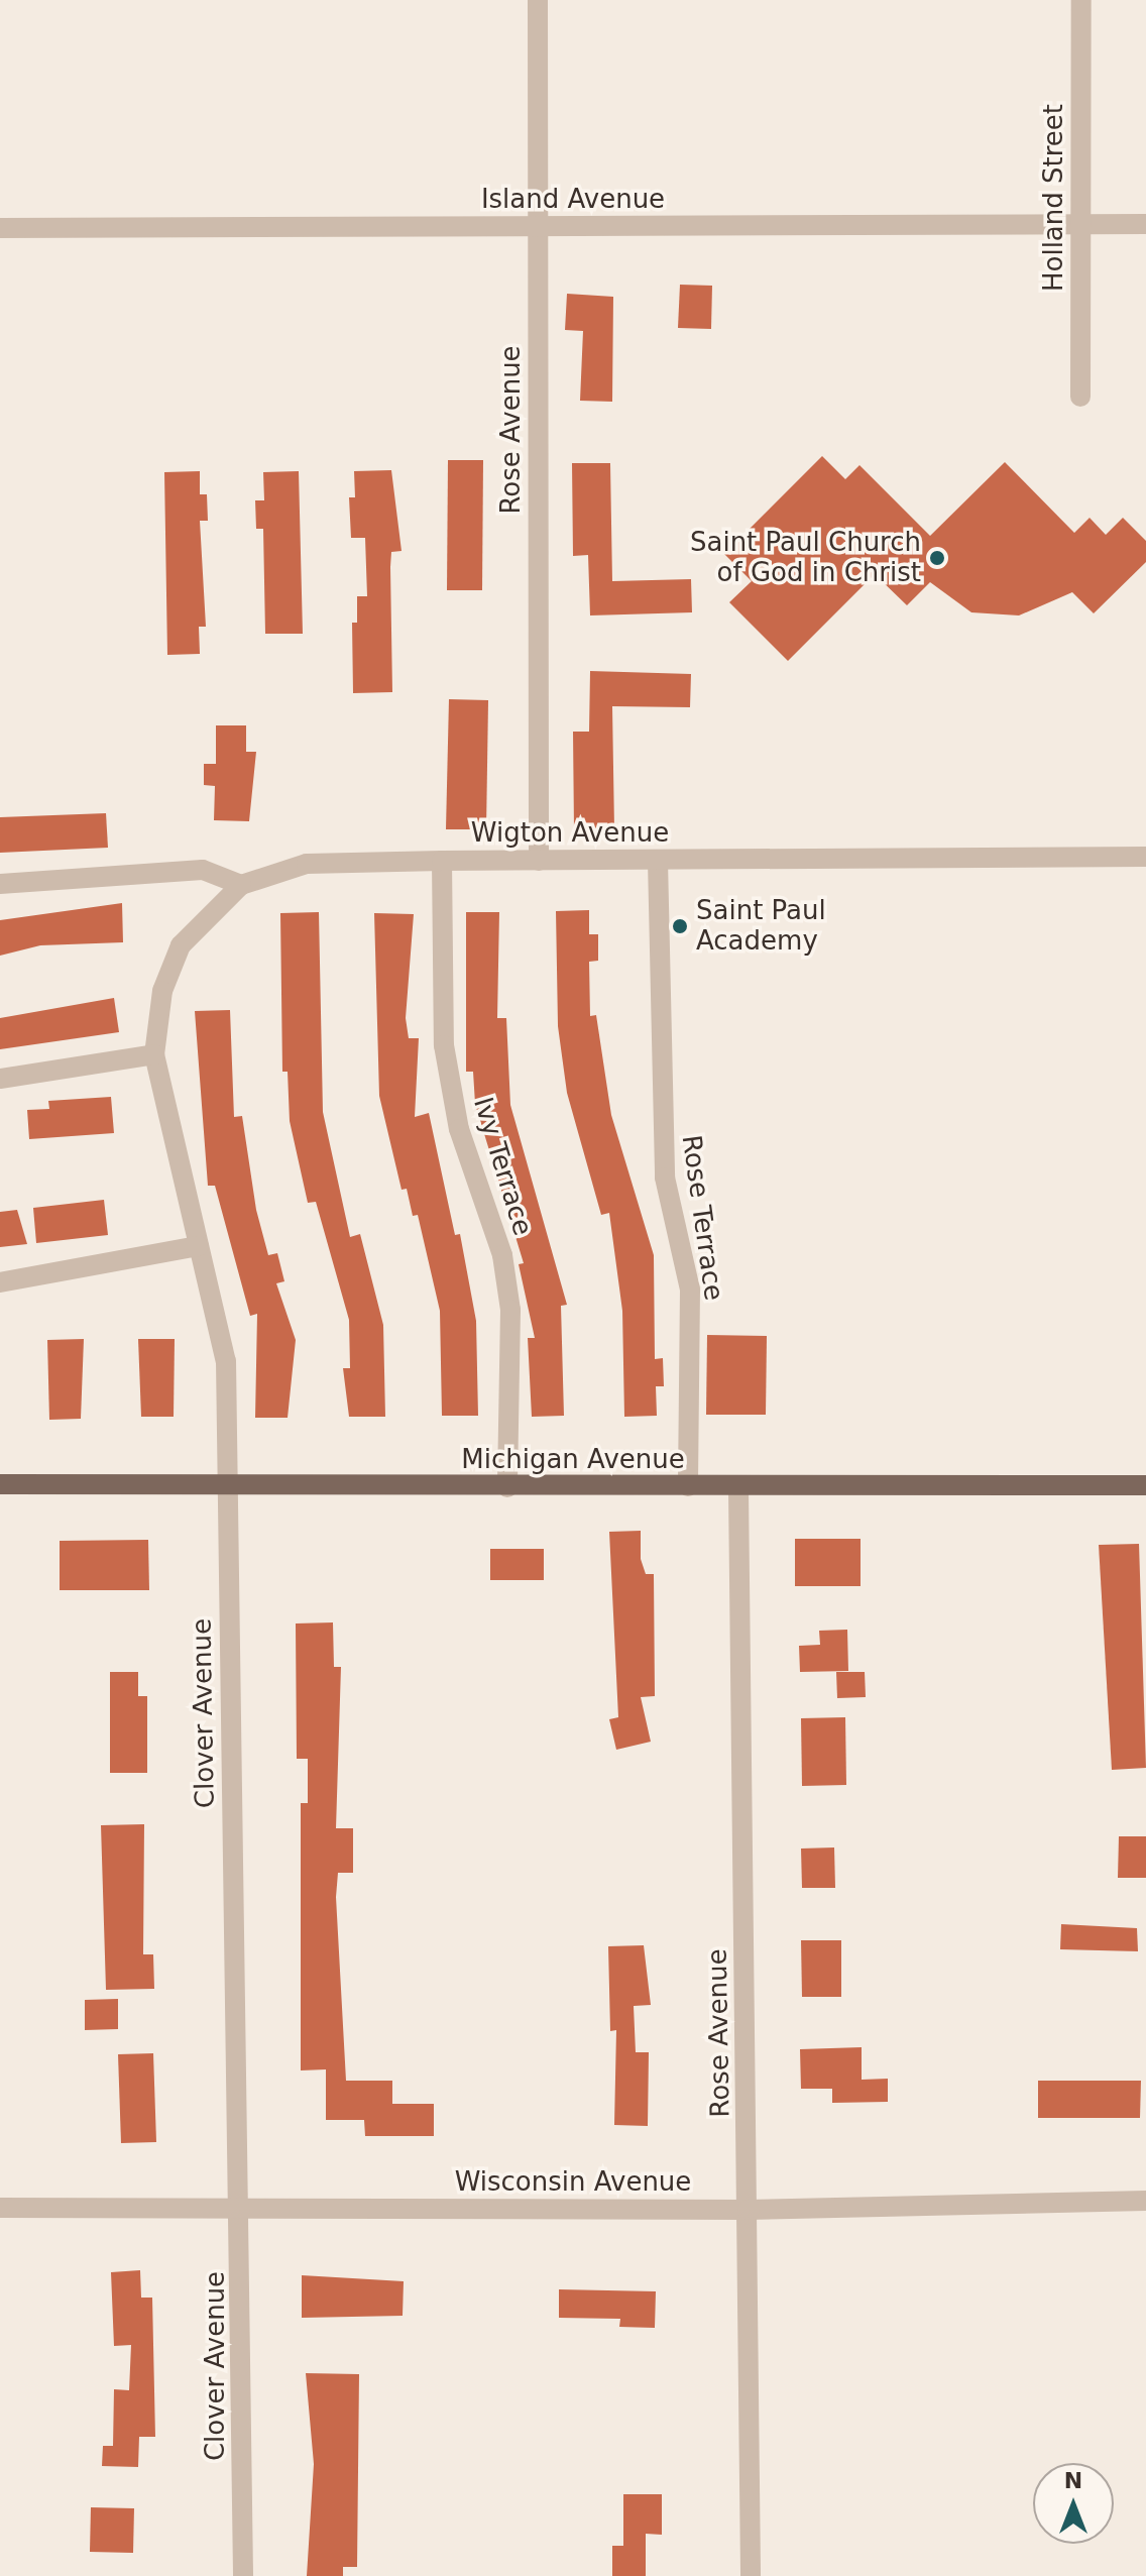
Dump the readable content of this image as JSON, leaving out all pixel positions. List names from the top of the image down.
{
  "streets": {
    "main road": ["Michigan Avenue"],
    "street": [
      "Holland Street",
      "Island Avenue",
      "Rose Avenue",
      "Wigton Avenue",
      "Ivy Terrace",
      "Rose Terrace",
      "Clover Avenue",
      "Wisconsin Avenue"
    ]
  },
  "crossings": [
    ["Holland Street", "Island Avenue"],
    ["Island Avenue", "Rose Avenue"],
    ["Rose Avenue", "Wigton Avenue"],
    ["Rose Avenue", "Michigan Avenue"],
    ["Rose Avenue", "Wisconsin Avenue"],
    ["Wigton Avenue", "Ivy Terrace"],
    ["Wigton Avenue", "Rose Terrace"],
    ["Wigton Avenue", "Clover Avenue"],
    ["Ivy Terrace", "Michigan Avenue"],
    ["Rose Terrace", "Michigan Avenue"],
    ["Michigan Avenue", "Clover Avenue"],
    ["Clover Avenue", "Wisconsin Avenue"]
  ],
  "places": ["Saint Paul Church of God in Christ", "Saint Paul Academy"],
  "north": "top"
}
